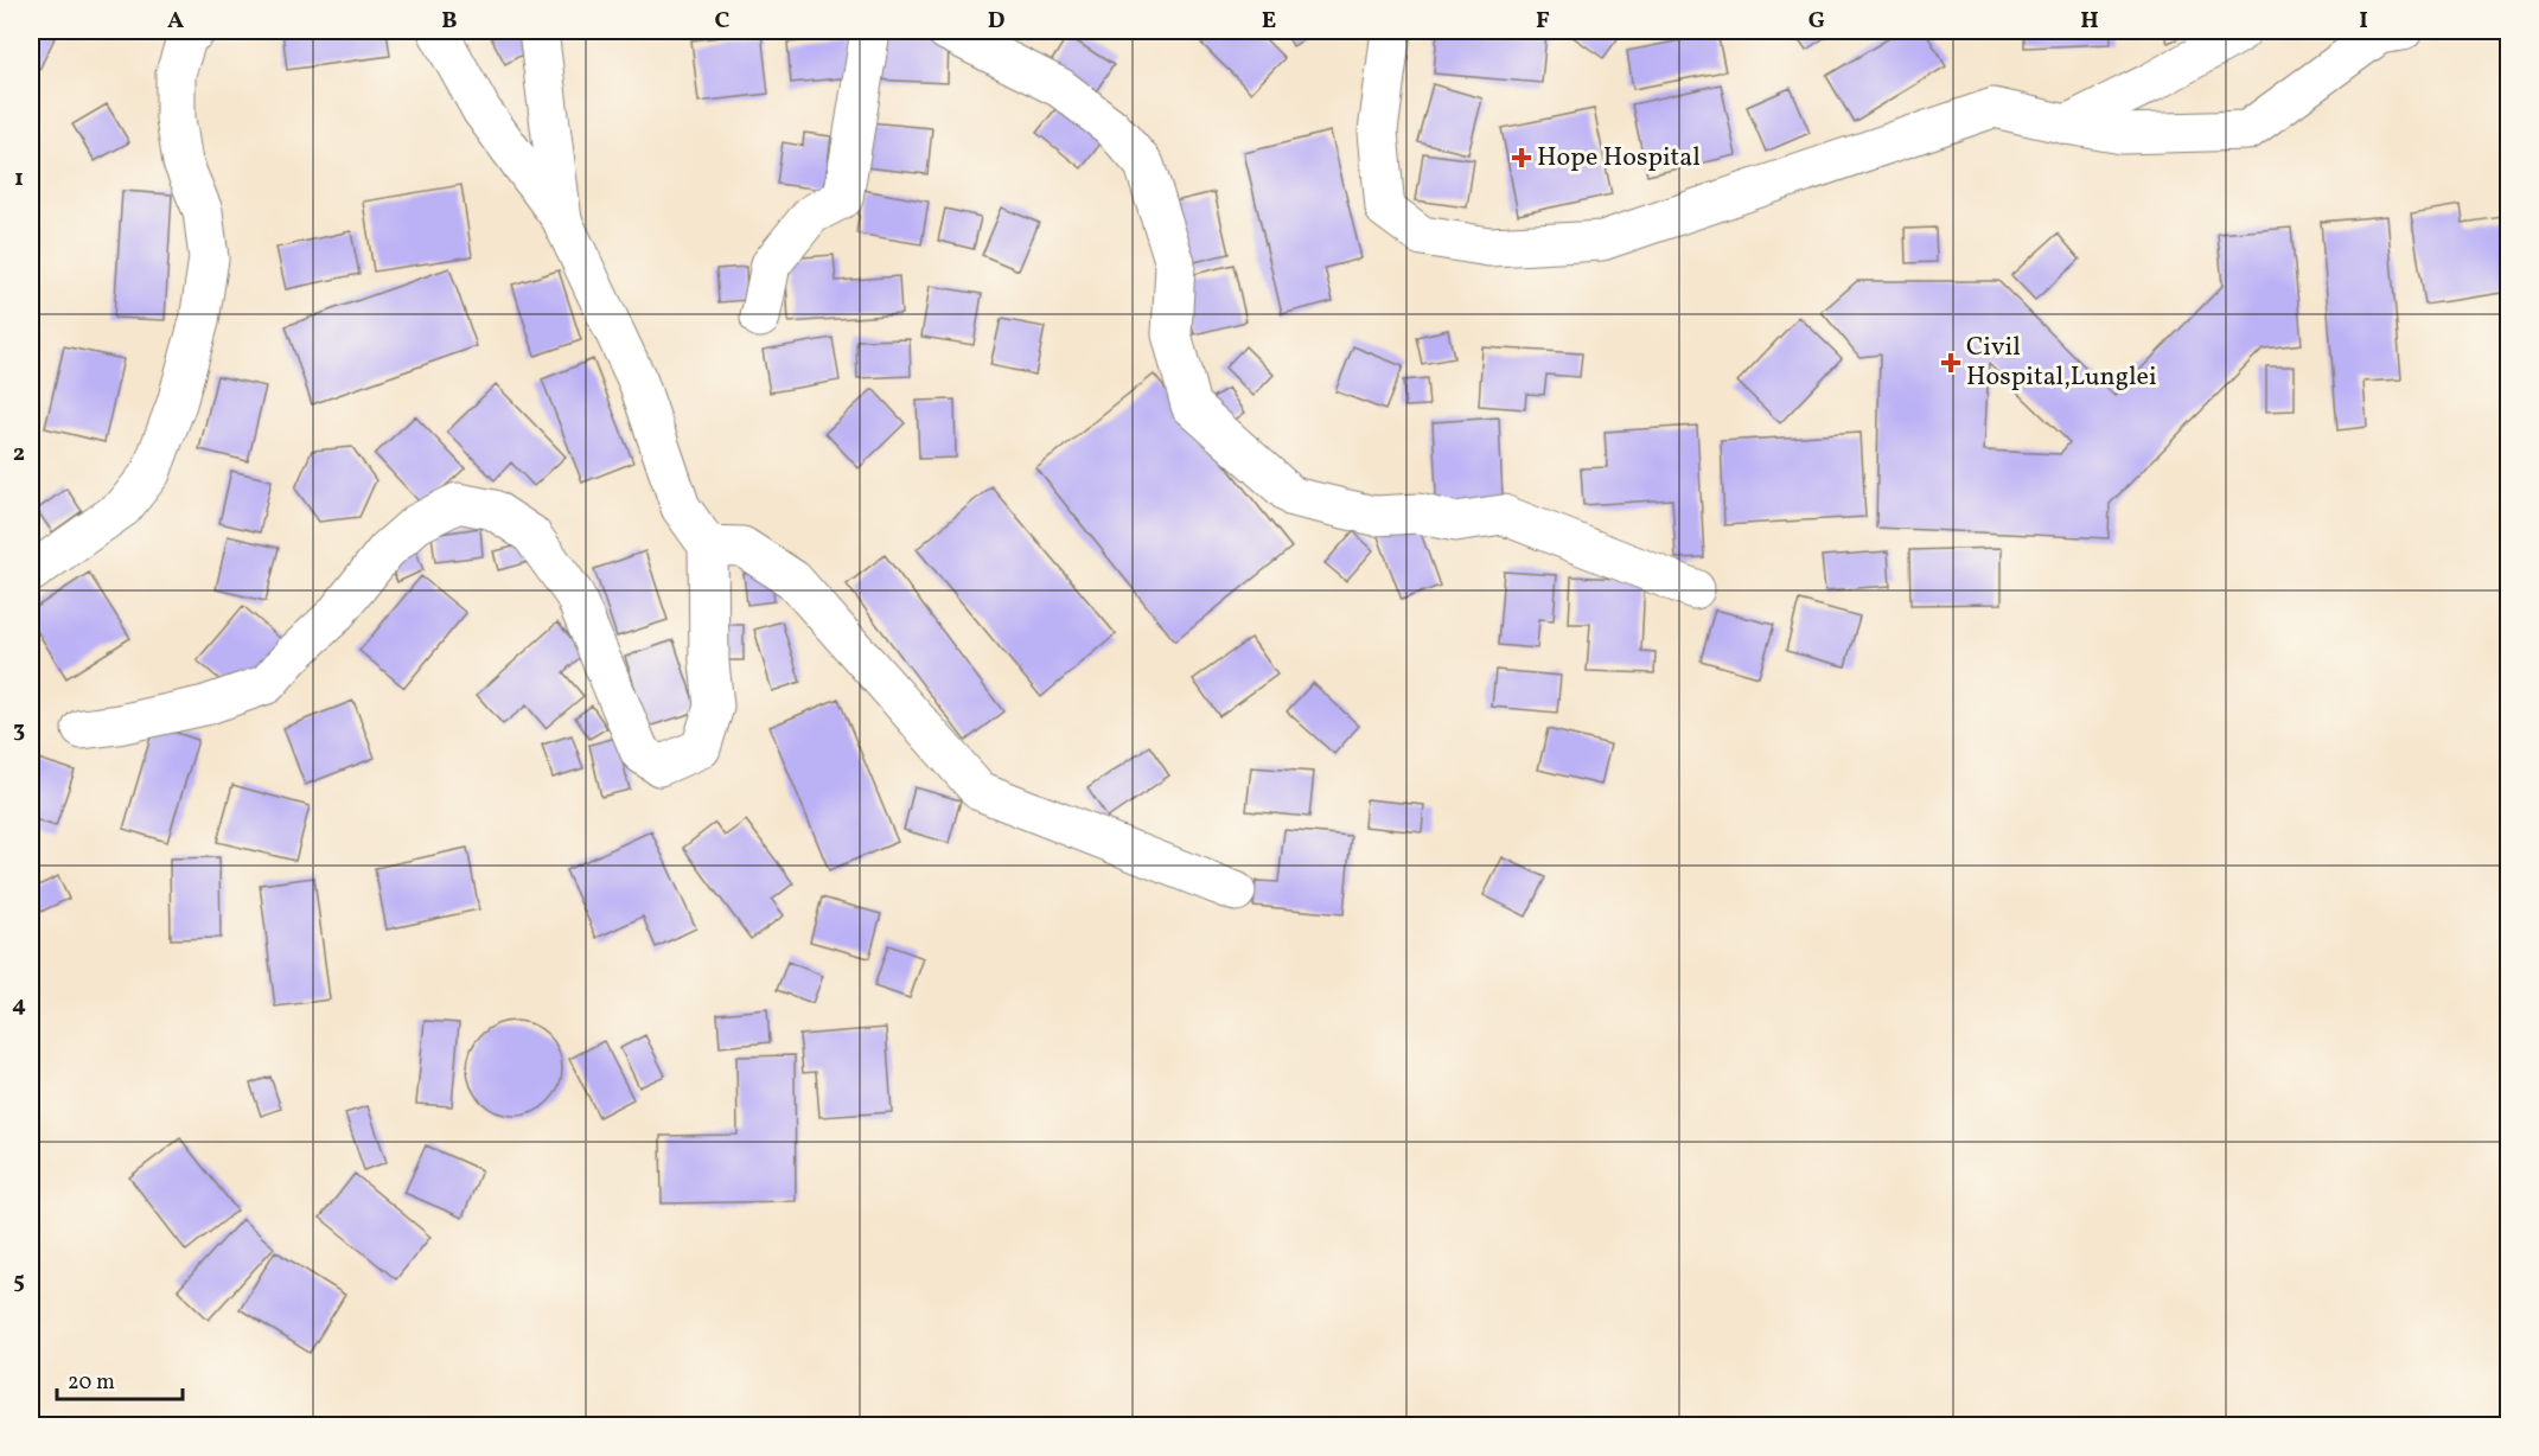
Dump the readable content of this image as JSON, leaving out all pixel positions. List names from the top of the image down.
{
  "places": {
    "health": ["Hope Hospital", "Civil Hospital,Lunglei"]
  },
  "scale_bar": "20 m",
  "grid": {
    "columns": [
      "A",
      "B",
      "C",
      "D",
      "E",
      "F",
      "G",
      "H",
      "I"
    ],
    "rows": [
      "1",
      "2",
      "3",
      "4",
      "5"
    ]
  }
}
